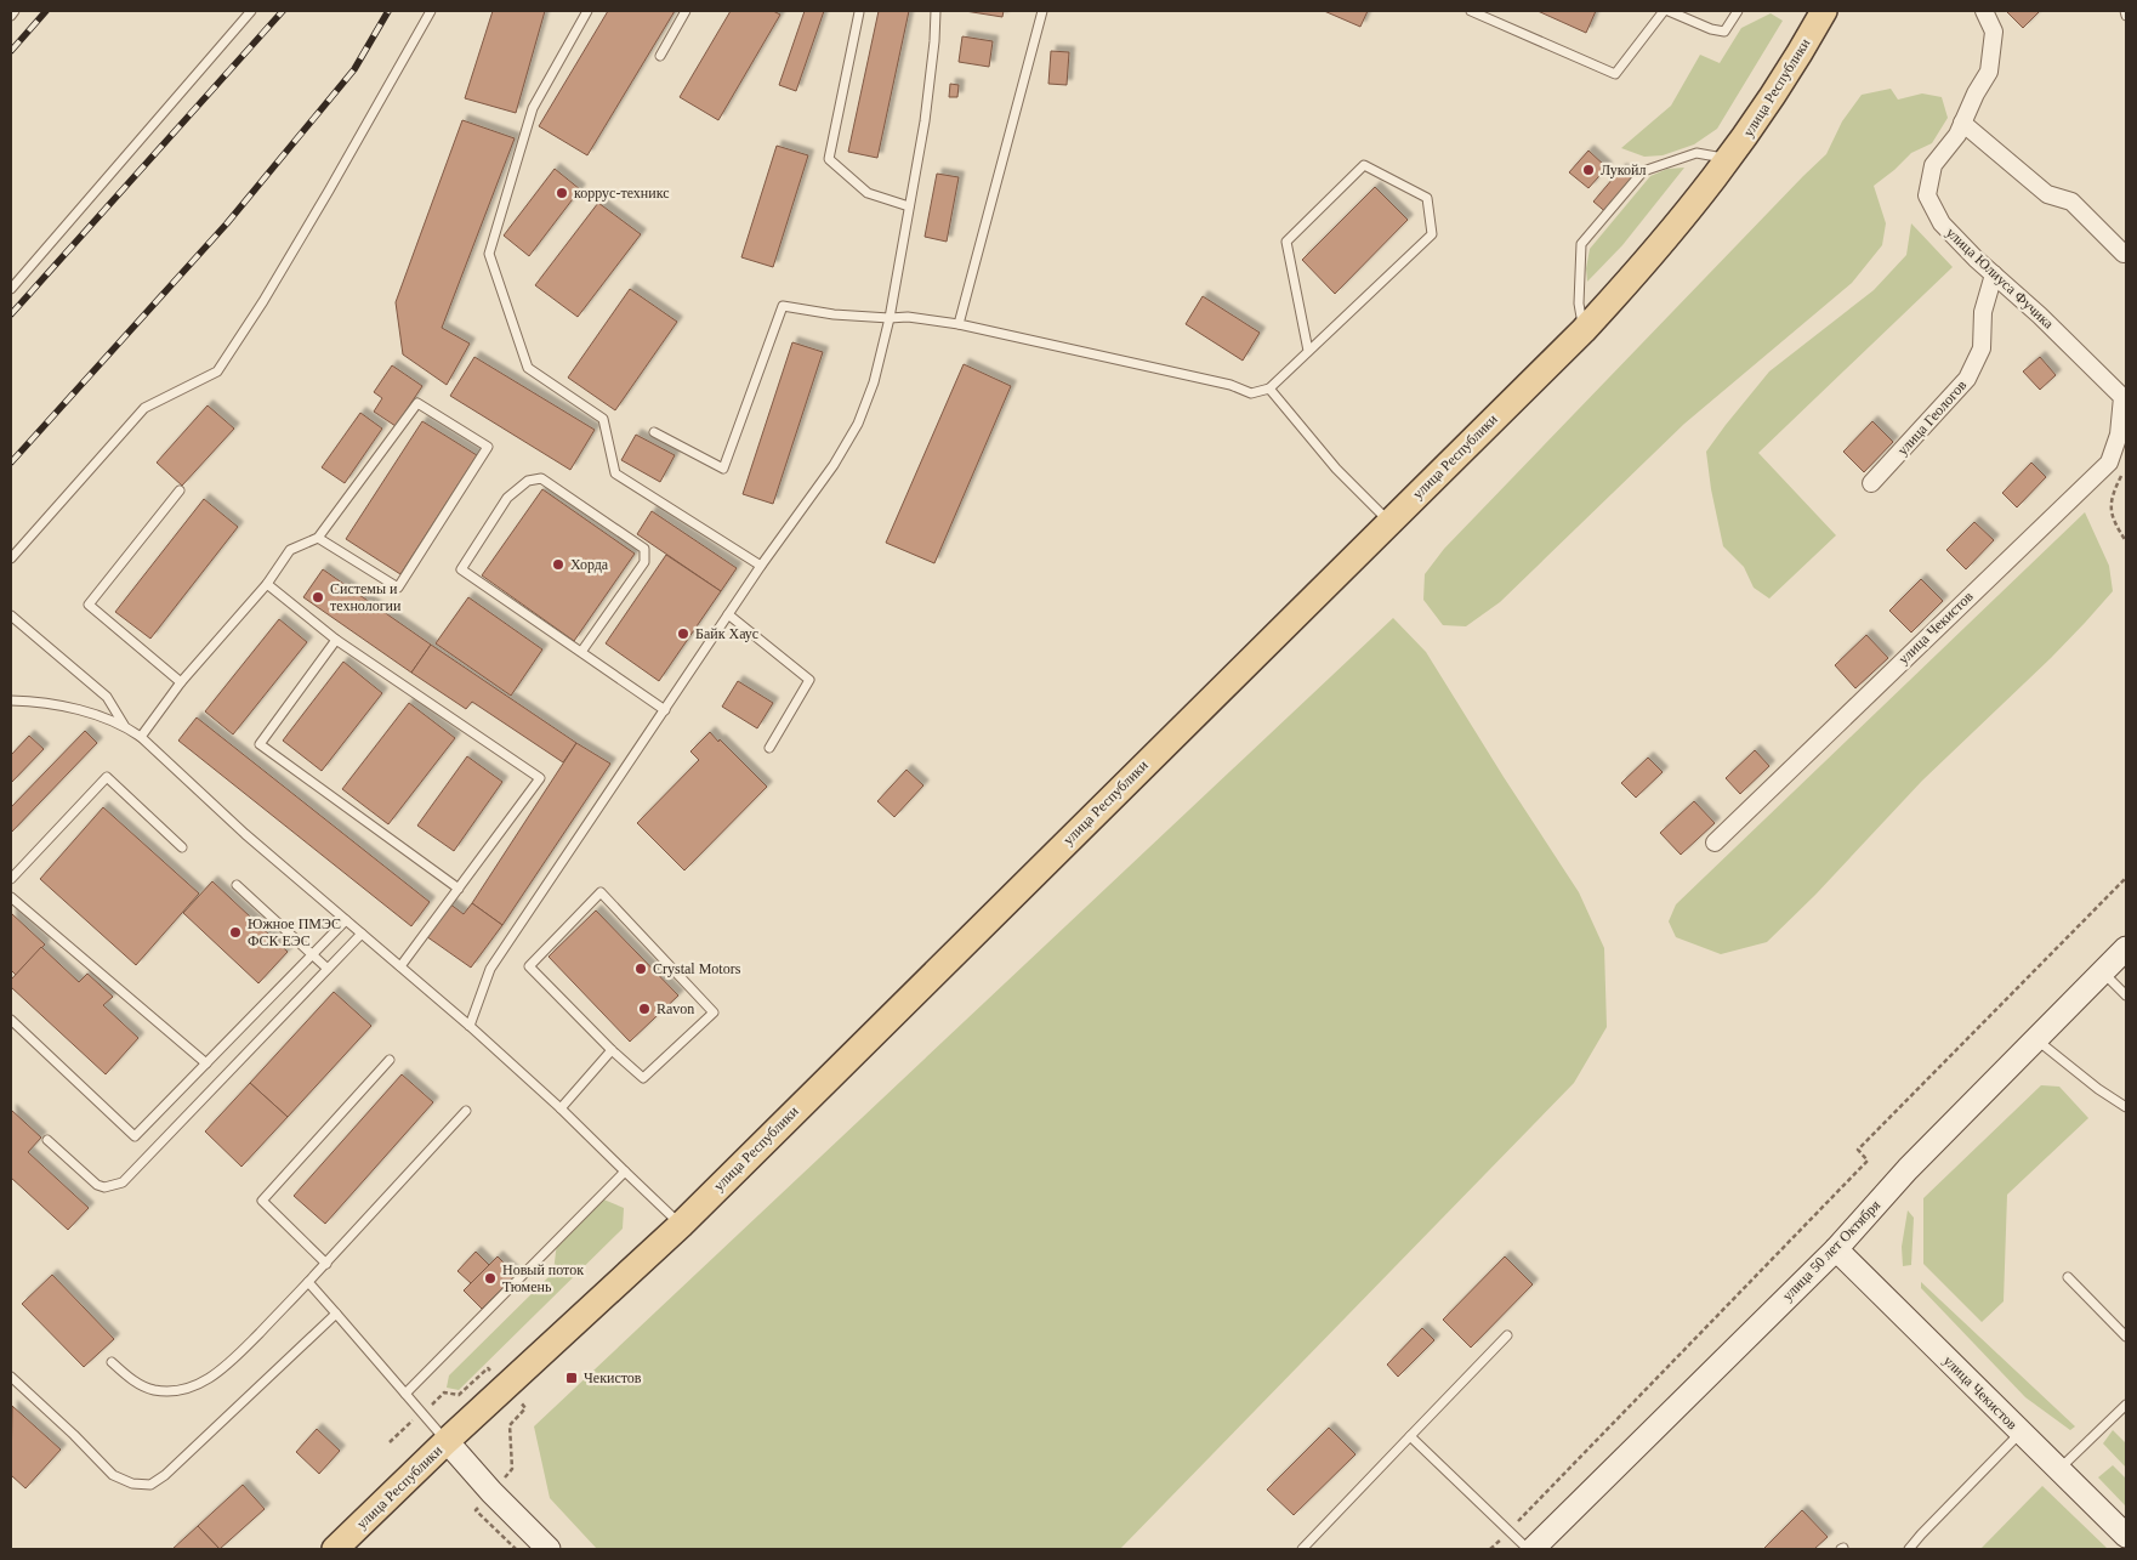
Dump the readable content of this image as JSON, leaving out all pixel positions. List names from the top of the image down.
{
  "streets": {
    "main road": ["улица Республики", "улица Чекистов", "улица 50 лет Октября"],
    "street": ["улица Юлиуса Фучика", "улица Геологов"]
  },
  "crossings": [
    ["улица Юлиуса Фучика", "улица Геологов"],
    ["улица Юлиуса Фучика", "улица Чекистов"],
    ["улица Чекистов", "улица 50 лет Октября"]
  ],
  "places": {
    "other": [
      "Лукойл",
      "коррус-техникс",
      "Хорда",
      "Системы и технологии",
      "Байк Хаус",
      "Южное ПМЭС ФСК ЕЭС",
      "Crystal Motors",
      "Ravon",
      "Новый поток Тюмень"
    ],
    "transit": ["Чекистов"]
  }
}
